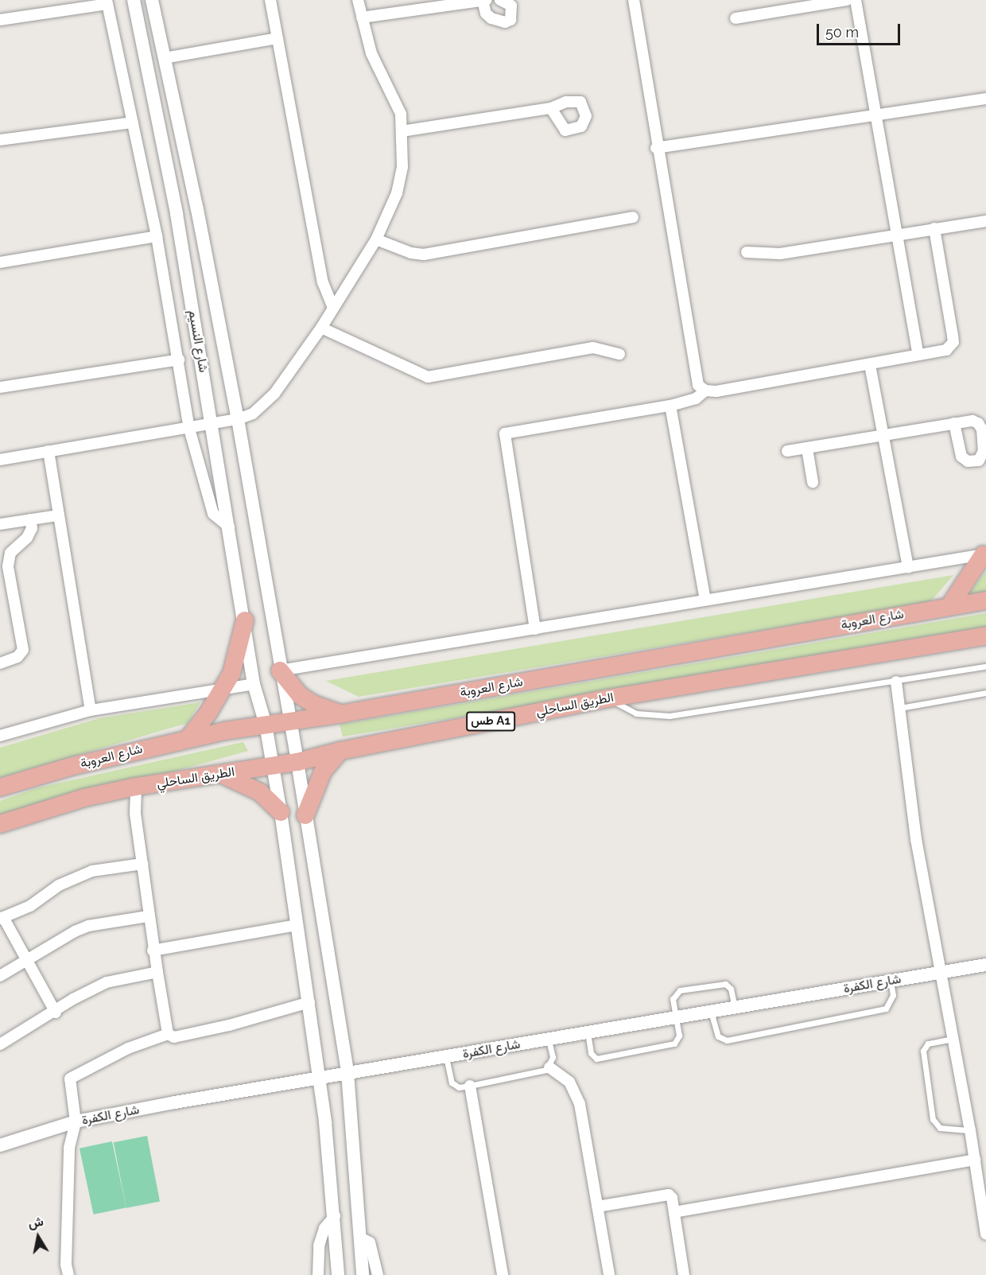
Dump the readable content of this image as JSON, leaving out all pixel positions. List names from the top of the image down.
{
  "streets": {
    "highway": ["شارع العروبة", "الطريق الساحلي", "طس A1"],
    "street": ["شارع النسيم", "شارع الكفرة"]
  },
  "crossings": [
    ["شارع النسيم", "شارع العروبة"],
    ["شارع النسيم", "الطريق الساحلي"],
    ["شارع النسيم", "شارع الكفرة"]
  ],
  "scale_bar": "50 m",
  "north": "top"
}
